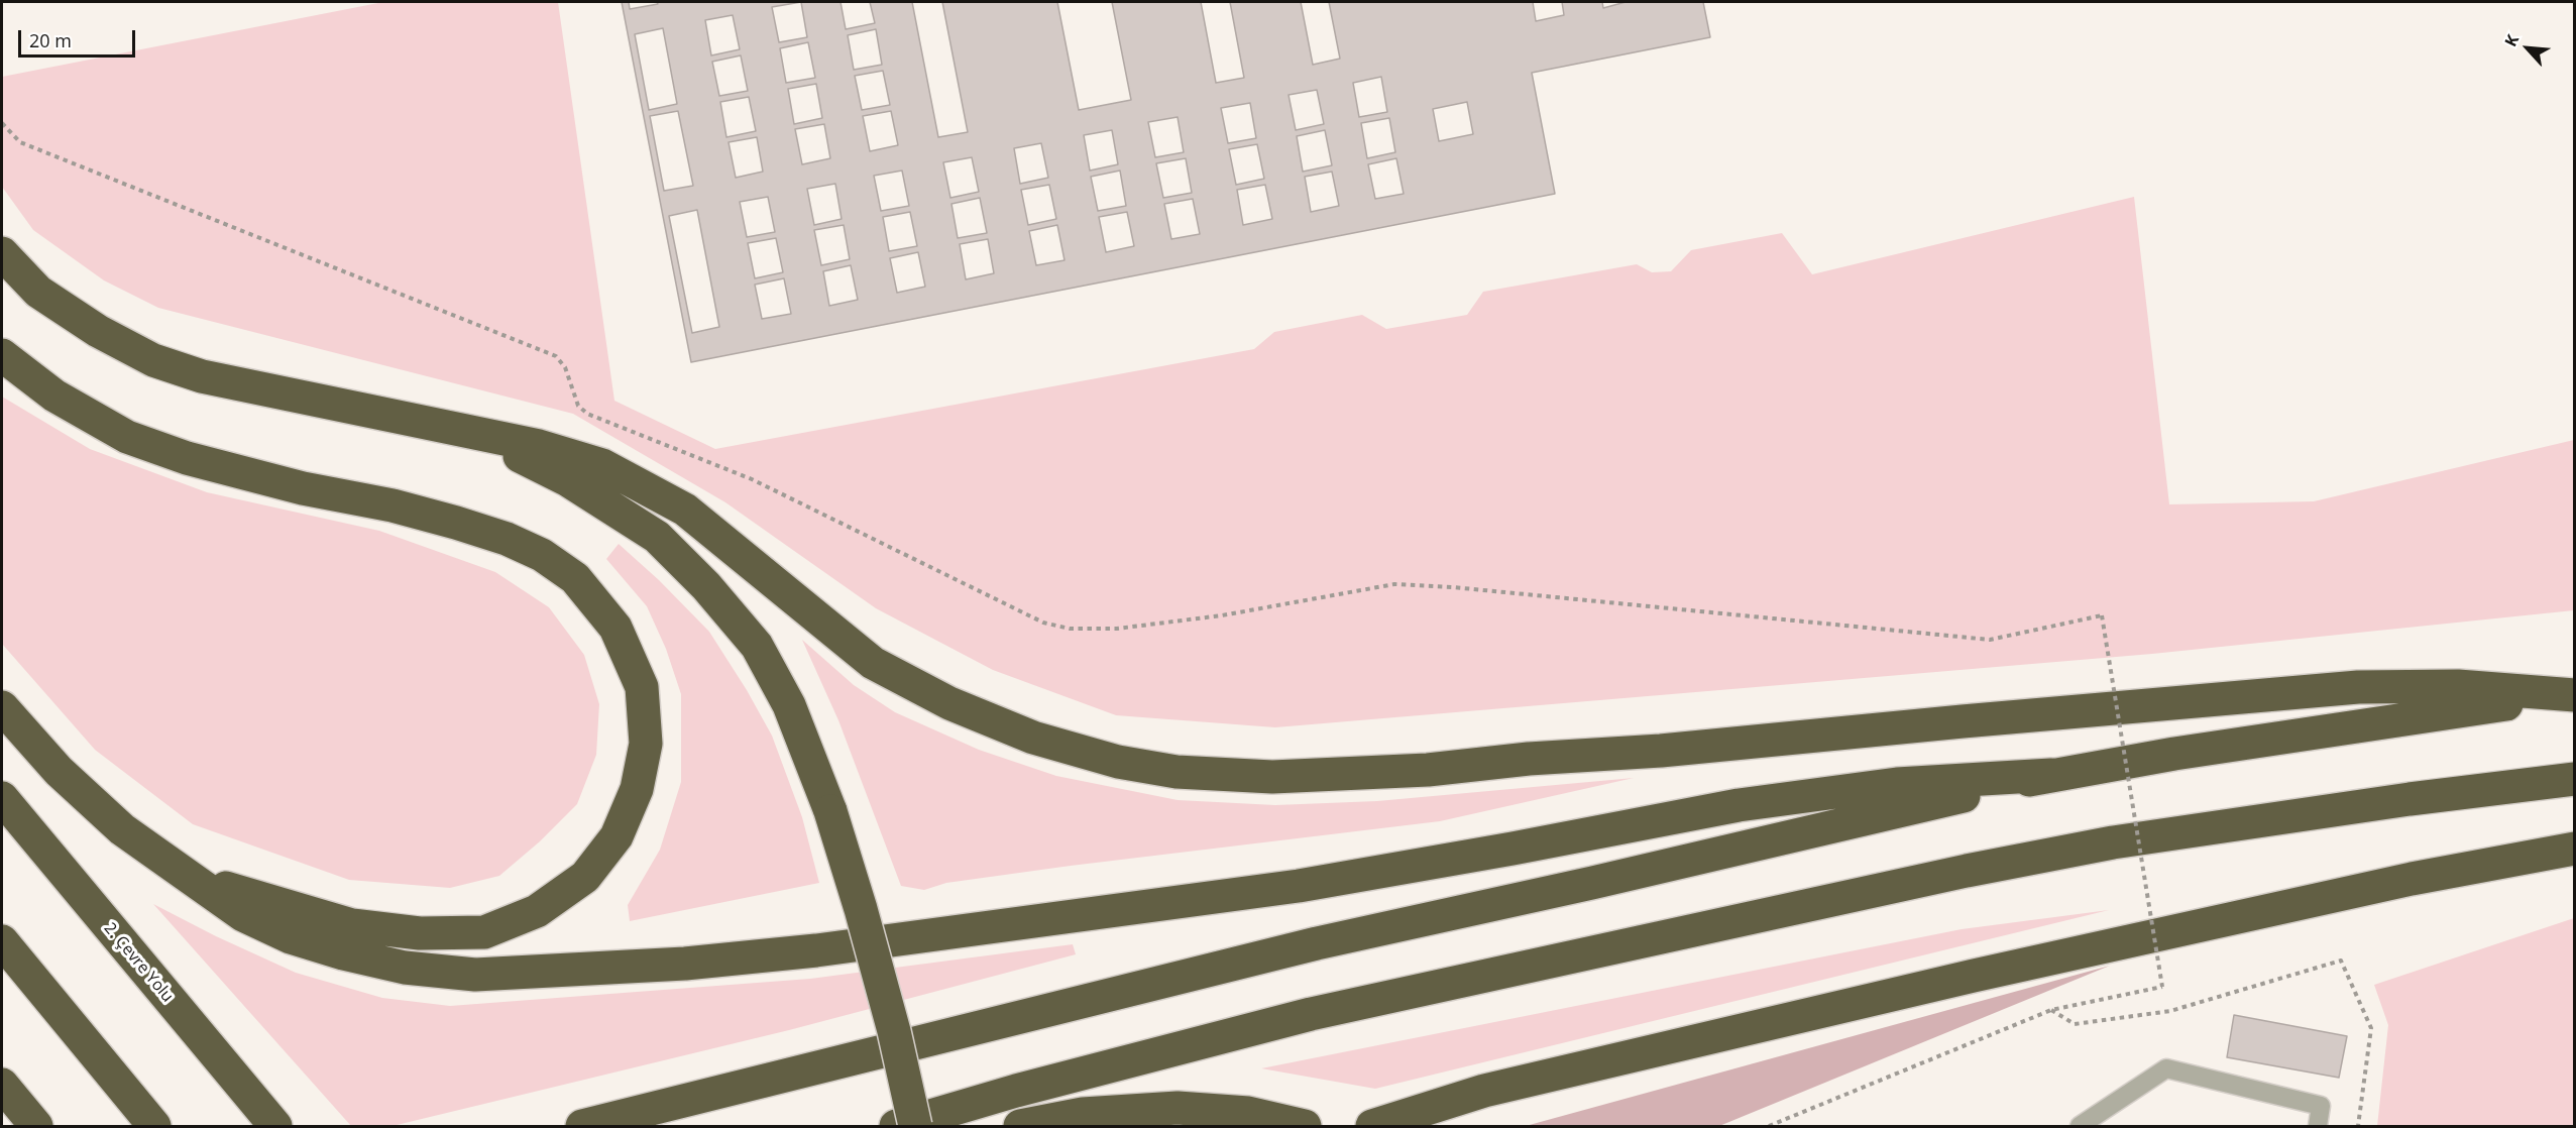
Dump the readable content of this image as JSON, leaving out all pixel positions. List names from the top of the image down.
{
  "streets": {
    "highway": ["2. Çevre Yolu"]
  },
  "scale_bar": "20 m",
  "north": "top left"
}
